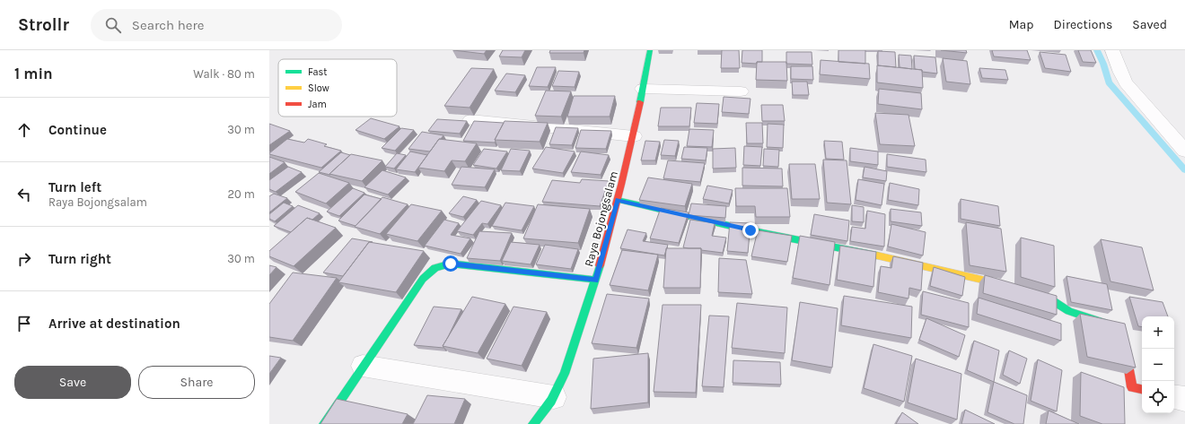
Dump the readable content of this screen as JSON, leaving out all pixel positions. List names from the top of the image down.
{
  "streets": {
    "street": ["Raya Bojongsalam"]
  },
  "legend": ["Fast", "Slow", "Jam"],
  "page": {
    "header": "Strollr",
    "search": "Search here",
    "nav": ["Map", "Directions", "Saved"],
    "heading": ["1 min", "Walk · 80 m"],
    "list": [
      ["Continue", "30 m"],
      ["Turn left", "Raya Bojongsalam", "20 m"],
      ["Turn right", "30 m"],
      "Arrive at destination"
    ],
    "map_buttons": ["+", "−"],
    "buttons": ["Save", "Share"]
  }
}
